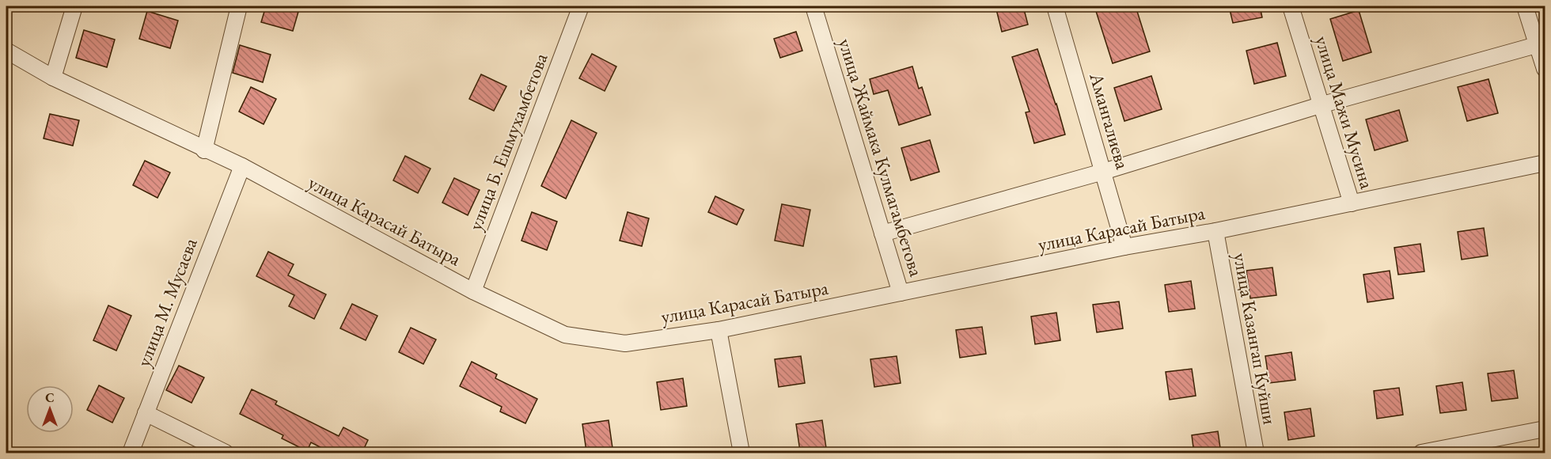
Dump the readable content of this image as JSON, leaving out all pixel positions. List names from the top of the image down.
{
  "streets": {
    "street": [
      "улица Мажи Мусина",
      "Амангалиева",
      "улица Б. Ешмухамбетова",
      "улица Жаймака Кулмагамбетова",
      "улица Карасай Батыра",
      "улица М. Мусаева",
      "улица Казангап Куйши"
    ]
  },
  "crossings": [
    ["улица Мажи Мусина", "улица Карасай Батыра"],
    ["Амангалиева", "улица Карасай Батыра"],
    ["улица Б. Ешмухамбетова", "улица Карасай Батыра"],
    ["улица Жаймака Кулмагамбетова", "улица Карасай Батыра"],
    ["улица Карасай Батыра", "улица М. Мусаева"],
    ["улица Карасай Батыра", "улица Казангап Куйши"]
  ],
  "north": "top"
}
